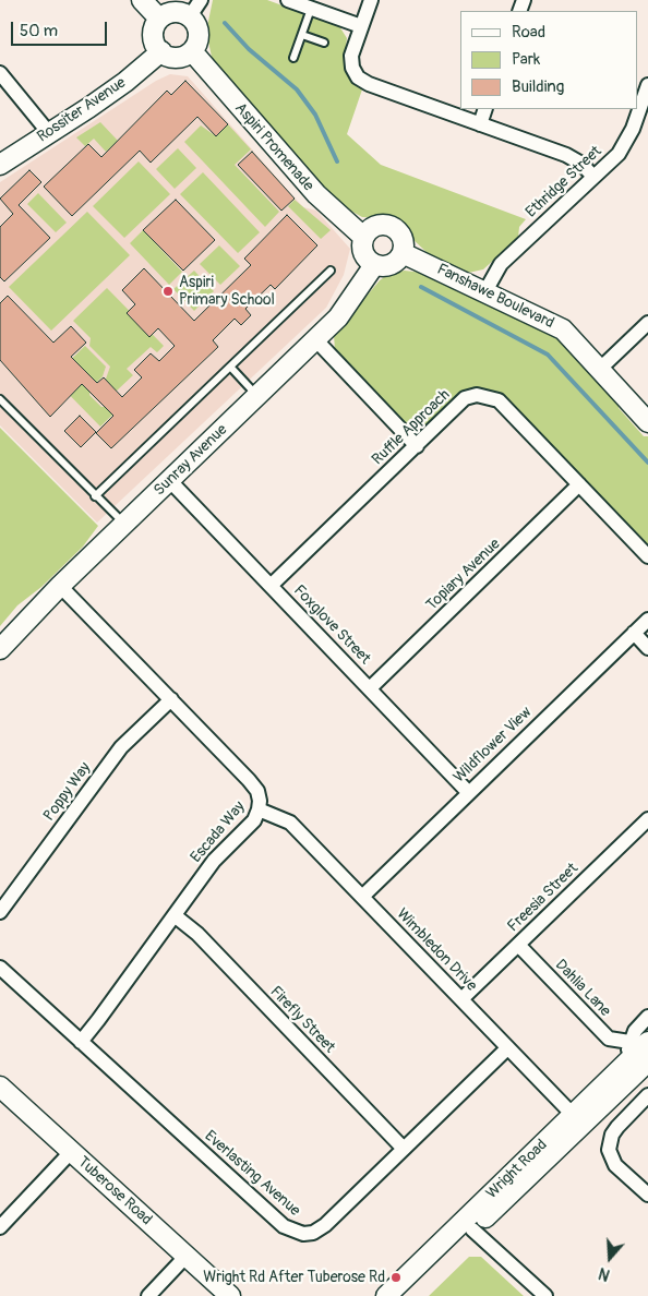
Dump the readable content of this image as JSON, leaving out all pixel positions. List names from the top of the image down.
{
  "streets": {
    "street": [
      "Rossiter Avenue",
      "Aspiri Promenade",
      "Ethridge Street",
      "Fanshawe Boulevard",
      "Ruffle Approach",
      "Sunray Avenue",
      "Topiary Avenue",
      "Foxglove Street",
      "Wildflower View",
      "Poppy Way",
      "Escada Way",
      "Freesia Street",
      "Wimbledon Drive",
      "Dahlia Lane",
      "Firefly Street",
      "Wright Road",
      "Everlasting Avenue",
      "Tuberose Road"
    ]
  },
  "crossings": [
    ["Rossiter Avenue", "Aspiri Promenade"],
    ["Aspiri Promenade", "Fanshawe Boulevard"],
    ["Aspiri Promenade", "Sunray Avenue"],
    ["Ethridge Street", "Fanshawe Boulevard"],
    ["Fanshawe Boulevard", "Sunray Avenue"],
    ["Ruffle Approach", "Topiary Avenue"],
    ["Ruffle Approach", "Foxglove Street"],
    ["Sunray Avenue", "Foxglove Street"],
    ["Sunray Avenue", "Escada Way"],
    ["Topiary Avenue", "Foxglove Street"],
    ["Foxglove Street", "Wildflower View"],
    ["Wildflower View", "Wimbledon Drive"],
    ["Poppy Way", "Escada Way"],
    ["Escada Way", "Wimbledon Drive"],
    ["Escada Way", "Firefly Street"],
    ["Escada Way", "Everlasting Avenue"],
    ["Freesia Street", "Wimbledon Drive"],
    ["Freesia Street", "Dahlia Lane"],
    ["Wimbledon Drive", "Wright Road"],
    ["Wimbledon Drive", "Everlasting Avenue"],
    ["Dahlia Lane", "Wright Road"],
    ["Firefly Street", "Everlasting Avenue"]
  ],
  "places": ["Aspiri Primary School", "Wright Rd After Tuberose Rd"],
  "legend": ["Road", "Park", "Building"],
  "scale_bar": "50 m",
  "north": "bottom"
}
